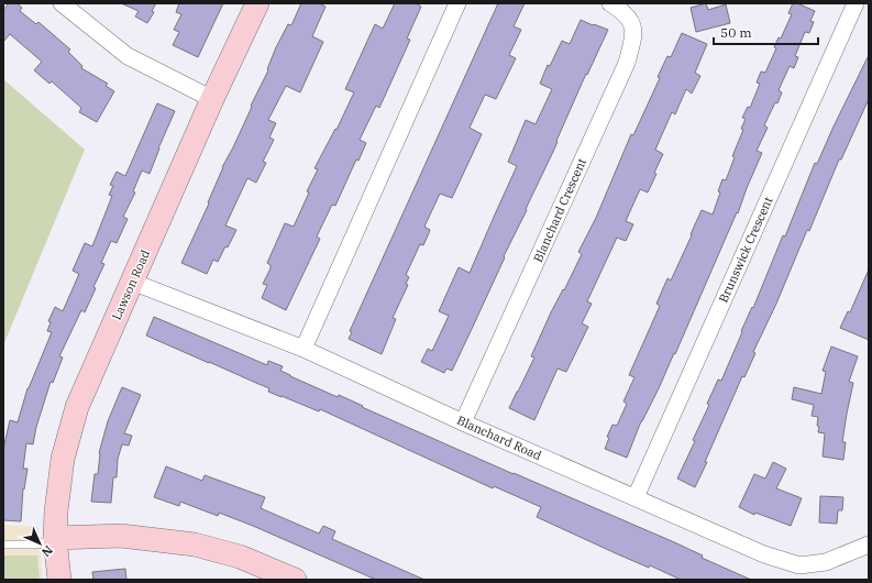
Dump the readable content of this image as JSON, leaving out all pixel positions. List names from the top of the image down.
{
  "streets": {
    "street": [
      "Blanchard Crescent",
      "Brunswick Crescent",
      "Lawson Road",
      "Blanchard Road"
    ]
  },
  "crossings": [
    ["Blanchard Crescent", "Blanchard Road"],
    ["Brunswick Crescent", "Blanchard Road"],
    ["Lawson Road", "Blanchard Road"]
  ],
  "scale_bar": "50 m",
  "north": "bottom right"
}
